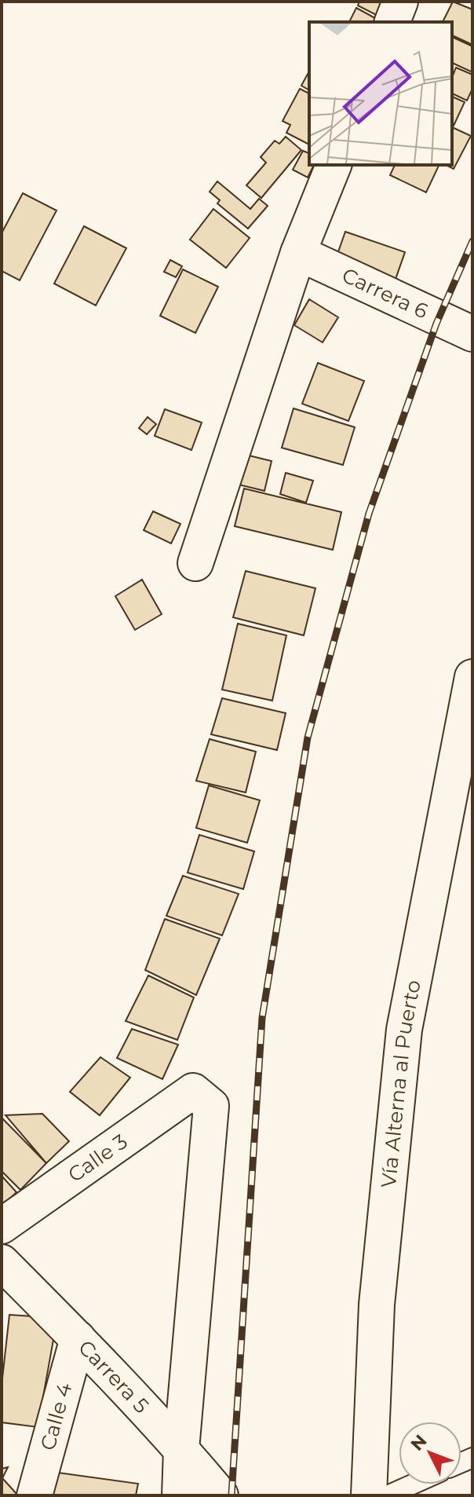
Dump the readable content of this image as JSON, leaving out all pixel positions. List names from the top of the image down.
{
  "streets": {
    "street": [
      "Carrera 6",
      "Vía Alterna al Puerto",
      "Calle 3",
      "Carrera 5",
      "Calle 4"
    ]
  },
  "crossings": [
    ["Calle 3", "Carrera 5"],
    ["Carrera 5", "Calle 4"]
  ],
  "north": "top left"
}
